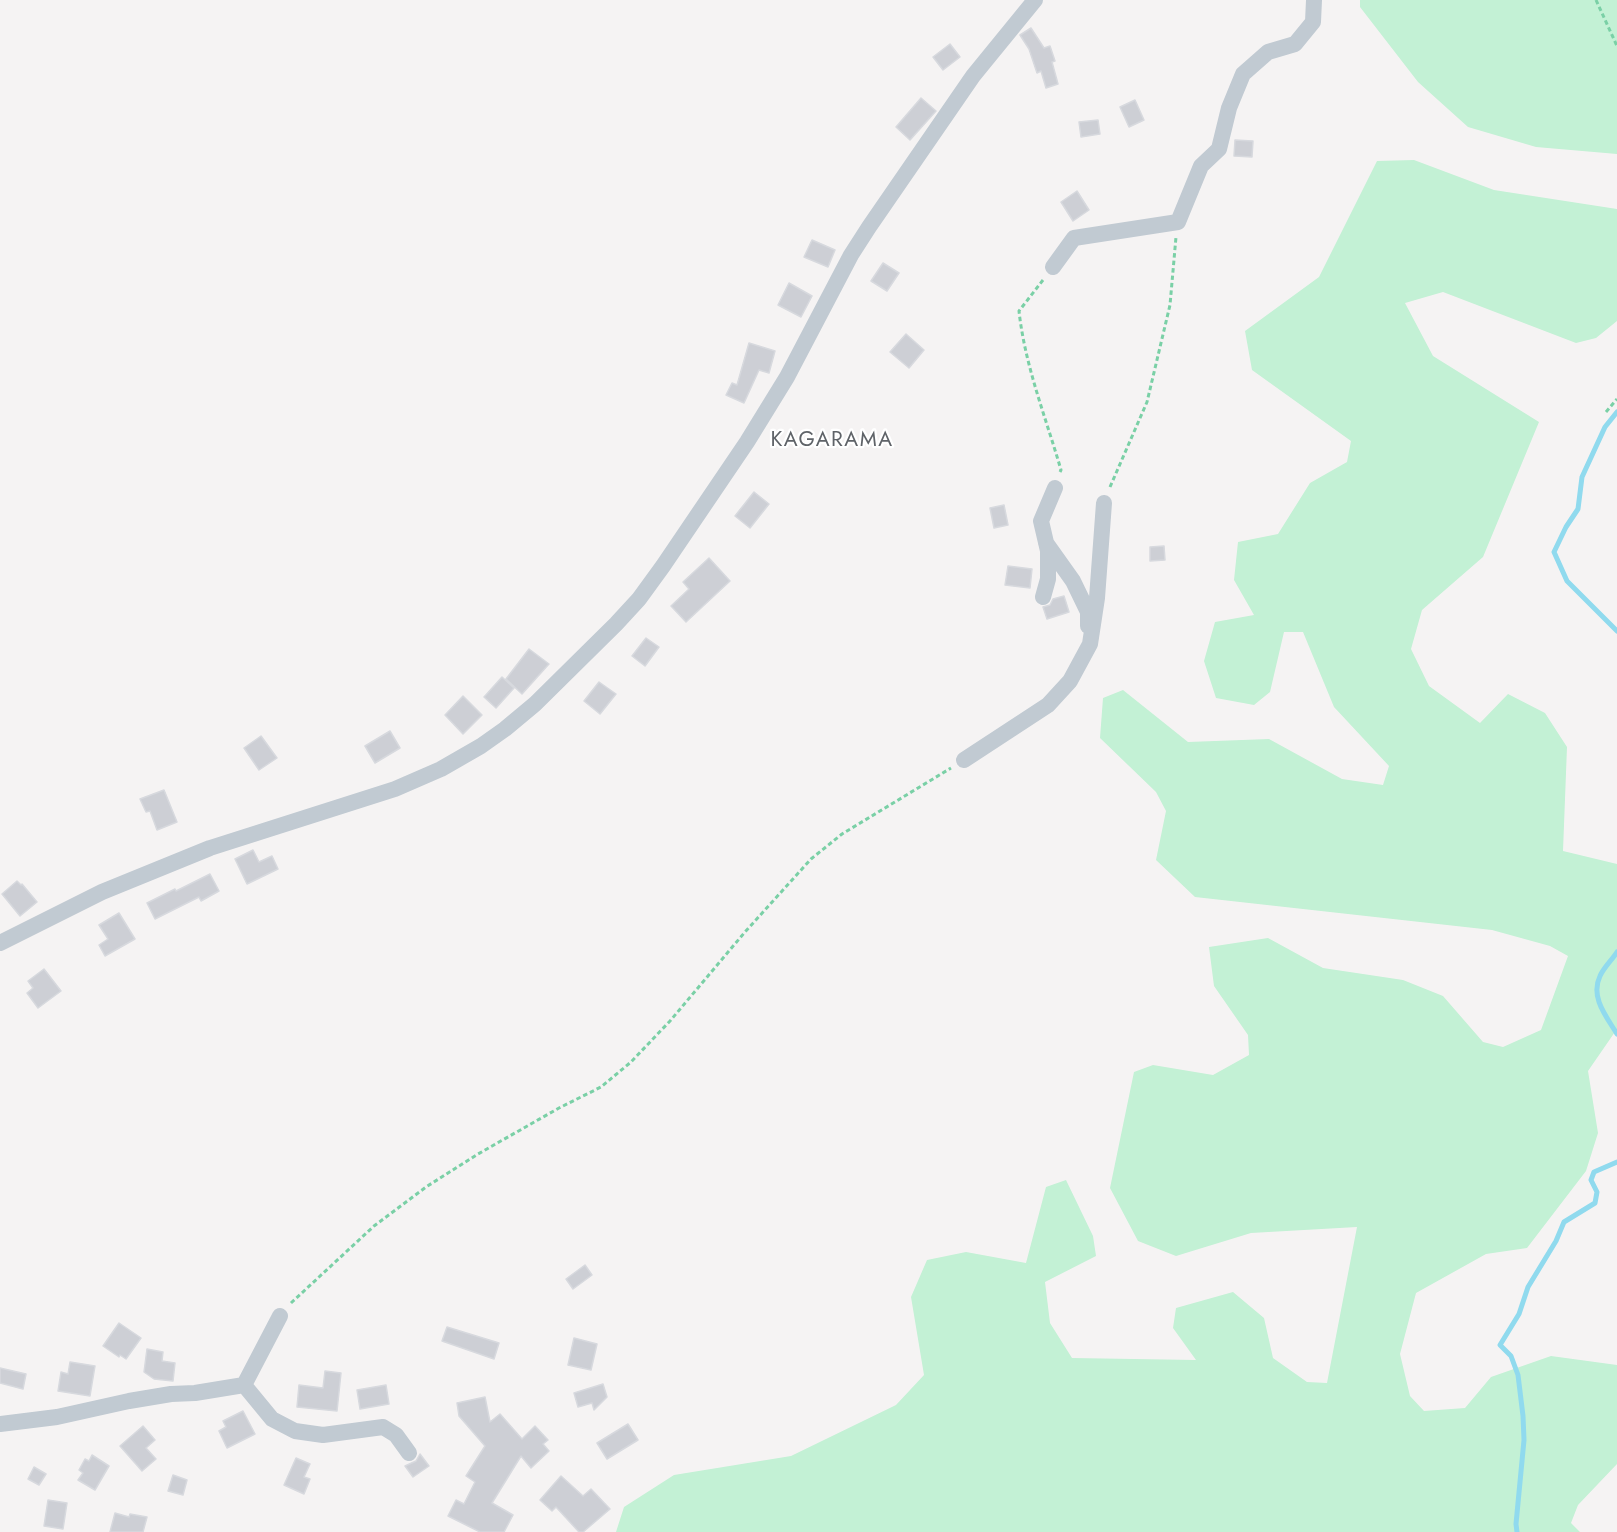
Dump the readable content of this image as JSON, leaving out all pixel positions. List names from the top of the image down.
{
  "districts": ["KAGARAMA"]
}
